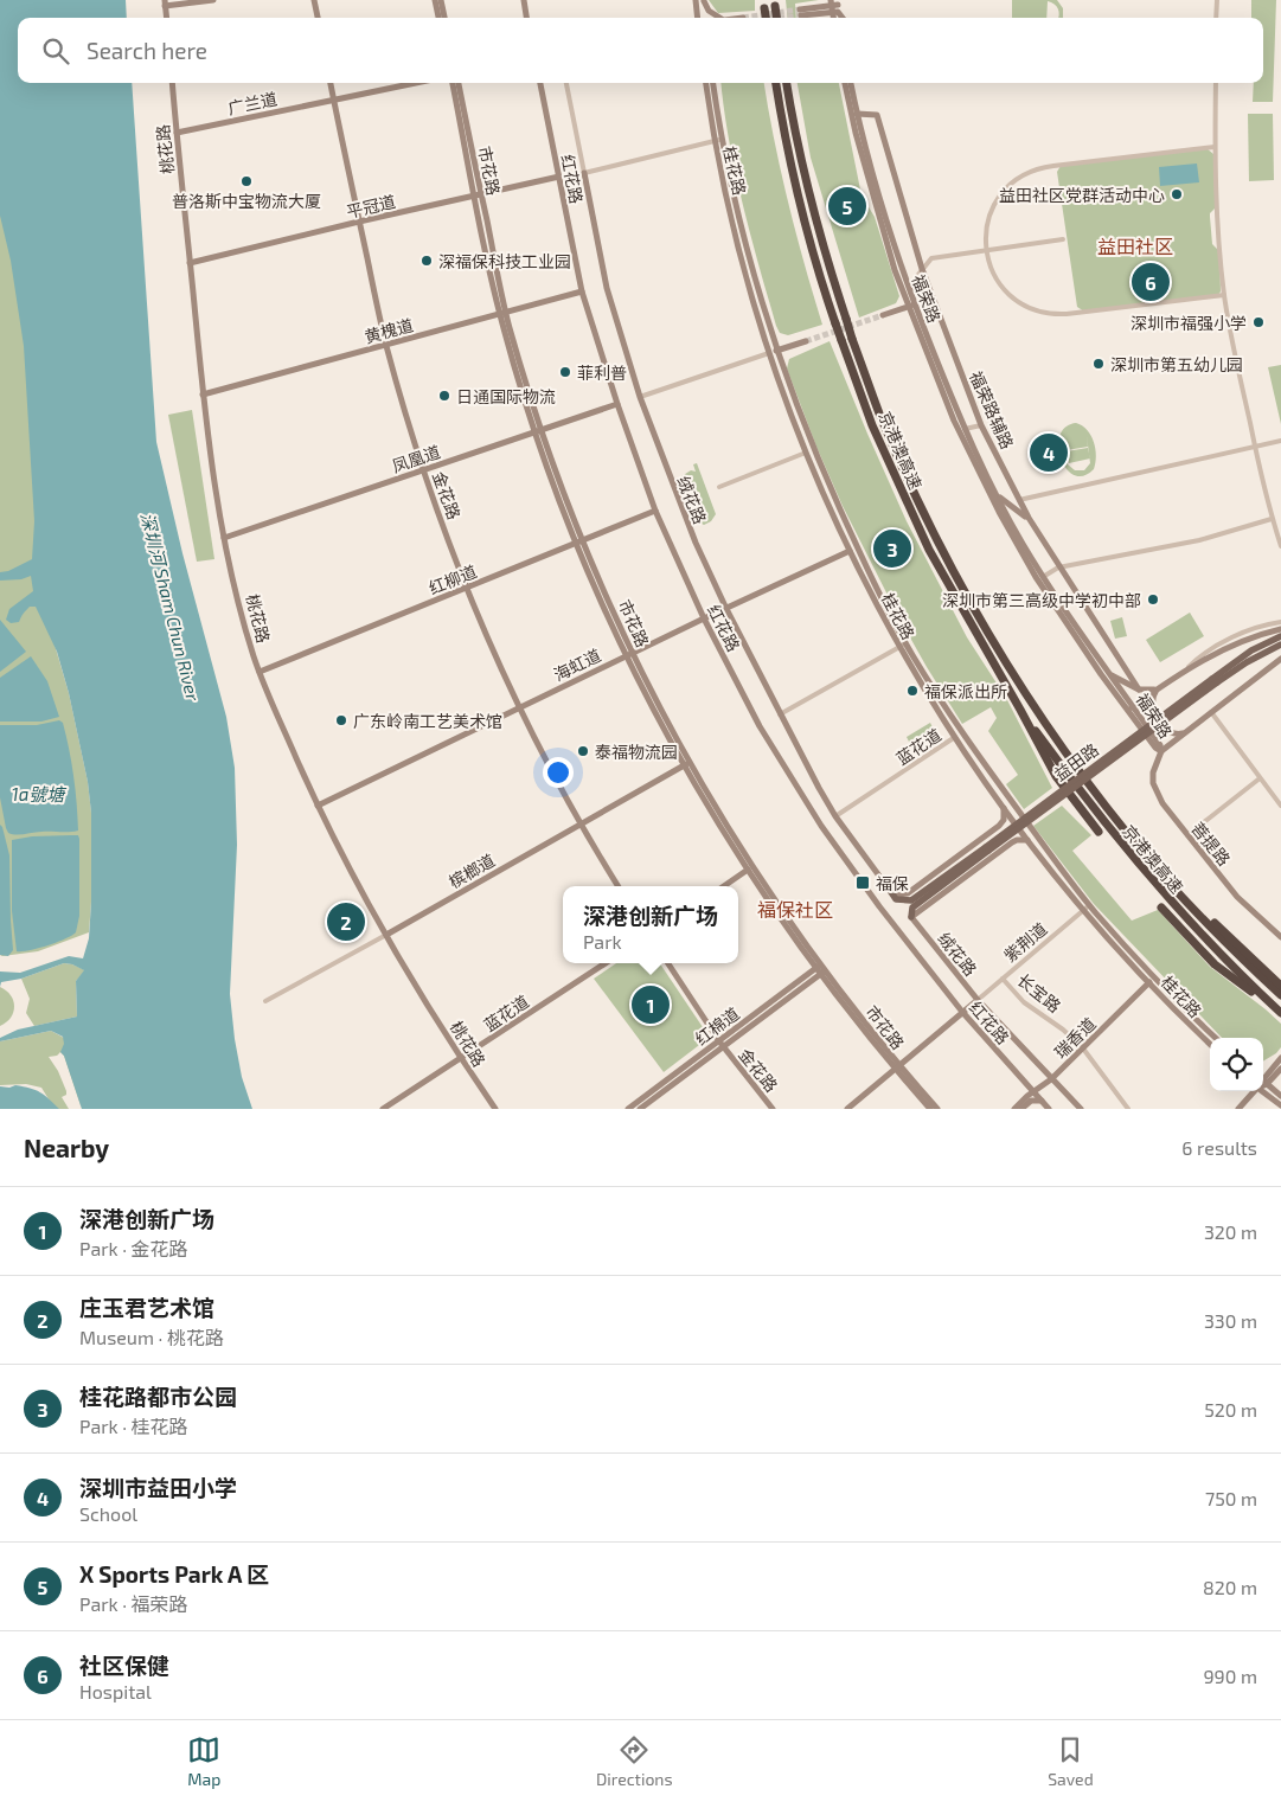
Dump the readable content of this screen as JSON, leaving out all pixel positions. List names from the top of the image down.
{
  "streets": {
    "highway": ["京港澳高速"],
    "main road": ["益田路"],
    "street": [
      "广兰道",
      "桃花路",
      "市花路",
      "桂花路",
      "红花路",
      "平冠道",
      "福荣路",
      "黄槐道",
      "福荣路辅路",
      "凤凰道",
      "金花路",
      "绒花路",
      "红柳道",
      "海虹道",
      "蓝花道",
      "菩提路",
      "槟榔道",
      "紫荆道",
      "长宝路",
      "红棉道",
      "瑞香道"
    ]
  },
  "crossings": [
    ["广兰道", "桃花路"],
    ["广兰道", "金花路"],
    ["桃花路", "平冠道"],
    ["桃花路", "黄槐道"],
    ["桃花路", "凤凰道"],
    ["桃花路", "红柳道"],
    ["桃花路", "海虹道"],
    ["桃花路", "蓝花道"],
    ["桃花路", "槟榔道"],
    ["市花路", "平冠道"],
    ["市花路", "黄槐道"],
    ["市花路", "凤凰道"],
    ["市花路", "红柳道"],
    ["市花路", "海虹道"],
    ["市花路", "槟榔道"],
    ["市花路", "红棉道"],
    ["桂花路", "海虹道"],
    ["桂花路", "蓝花道"],
    ["桂花路", "紫荆道"],
    ["桂花路", "瑞香道"],
    ["红花路", "平冠道"],
    ["红花路", "黄槐道"],
    ["红花路", "凤凰道"],
    ["红花路", "红柳道"],
    ["红花路", "海虹道"],
    ["红花路", "瑞香道"],
    ["平冠道", "金花路"],
    ["福荣路", "福荣路辅路"],
    ["福荣路", "菩提路"],
    ["黄槐道", "金花路"],
    ["凤凰道", "金花路"],
    ["金花路", "红柳道"],
    ["金花路", "海虹道"],
    ["金花路", "槟榔道"],
    ["金花路", "红棉道"],
    ["绒花路", "海虹道"],
    ["绒花路", "蓝花道"],
    ["绒花路", "益田路"],
    ["绒花路", "紫荆道"],
    ["绒花路", "瑞香道"],
    ["紫荆道", "长宝路"],
    ["长宝路", "瑞香道"]
  ],
  "districts": ["益田社区", "福保社区"],
  "water": ["深圳河 Sham Chun River", "1a號塘"],
  "places": {
    "other": [
      "普洛斯中宝物流大厦",
      "益田社区党群活动中心",
      "深福保科技工业园",
      "深圳市福强小学",
      "深圳市第五幼儿园",
      "菲利普",
      "日通国际物流",
      "深圳市第三高级中学初中部",
      "福保派出所",
      "广东岭南工艺美术馆",
      "泰福物流园"
    ],
    "transit": ["福保"]
  },
  "page": {
    "search": "Search here",
    "pins": [
      "5",
      "6",
      "4",
      "3",
      "2",
      "1"
    ],
    "popup": ["深港创新广场", "Park"],
    "heading": ["Nearby", "6 results"],
    "list": [
      {
        "mark": "1",
        "name": "深港创新广场",
        "note": "Park · 金花路",
        "value": "320 m"
      },
      {
        "mark": "2",
        "name": "庄玉君艺术馆",
        "note": "Museum · 桃花路",
        "value": "330 m"
      },
      {
        "mark": "3",
        "name": "桂花路都市公园",
        "note": "Park · 桂花路",
        "value": "520 m"
      },
      {
        "mark": "4",
        "name": "深圳市益田小学",
        "note": "School",
        "value": "750 m"
      },
      {
        "mark": "5",
        "name": "X Sports Park A 区",
        "note": "Park · 福荣路",
        "value": "820 m"
      },
      {
        "mark": "6",
        "name": "社区保健",
        "note": "Hospital",
        "value": "990 m"
      }
    ],
    "nav": ["Map", "Directions", "Saved"]
  }
}
